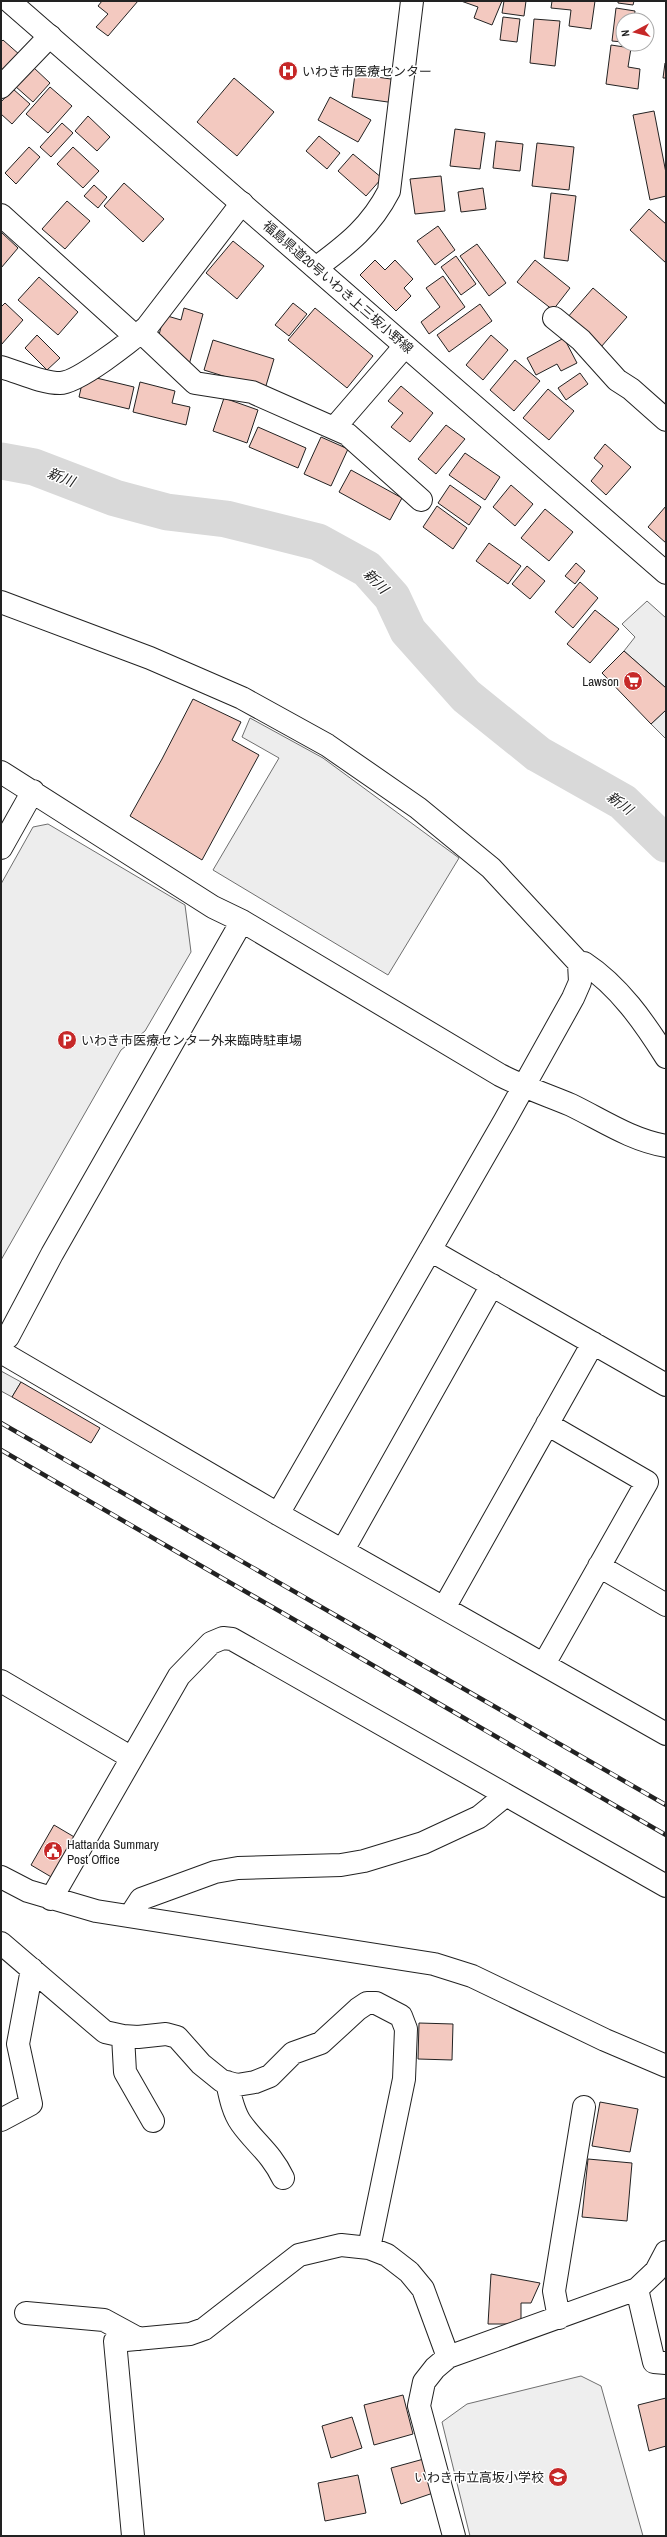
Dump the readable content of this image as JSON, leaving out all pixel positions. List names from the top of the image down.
{
  "streets": {
    "street": ["福島県道20号いわき上三坂小野線"]
  },
  "water": ["新川"],
  "places": {
    "hospital": ["いわき市医療センター"],
    "supermarket": ["Lawson"],
    "parking": ["いわき市医療センター外来臨時駐車場"],
    "public building": ["Hattanda Summary Post Office"],
    "school or university": ["いわき市立高坂小学校"]
  },
  "north": "left"
}
